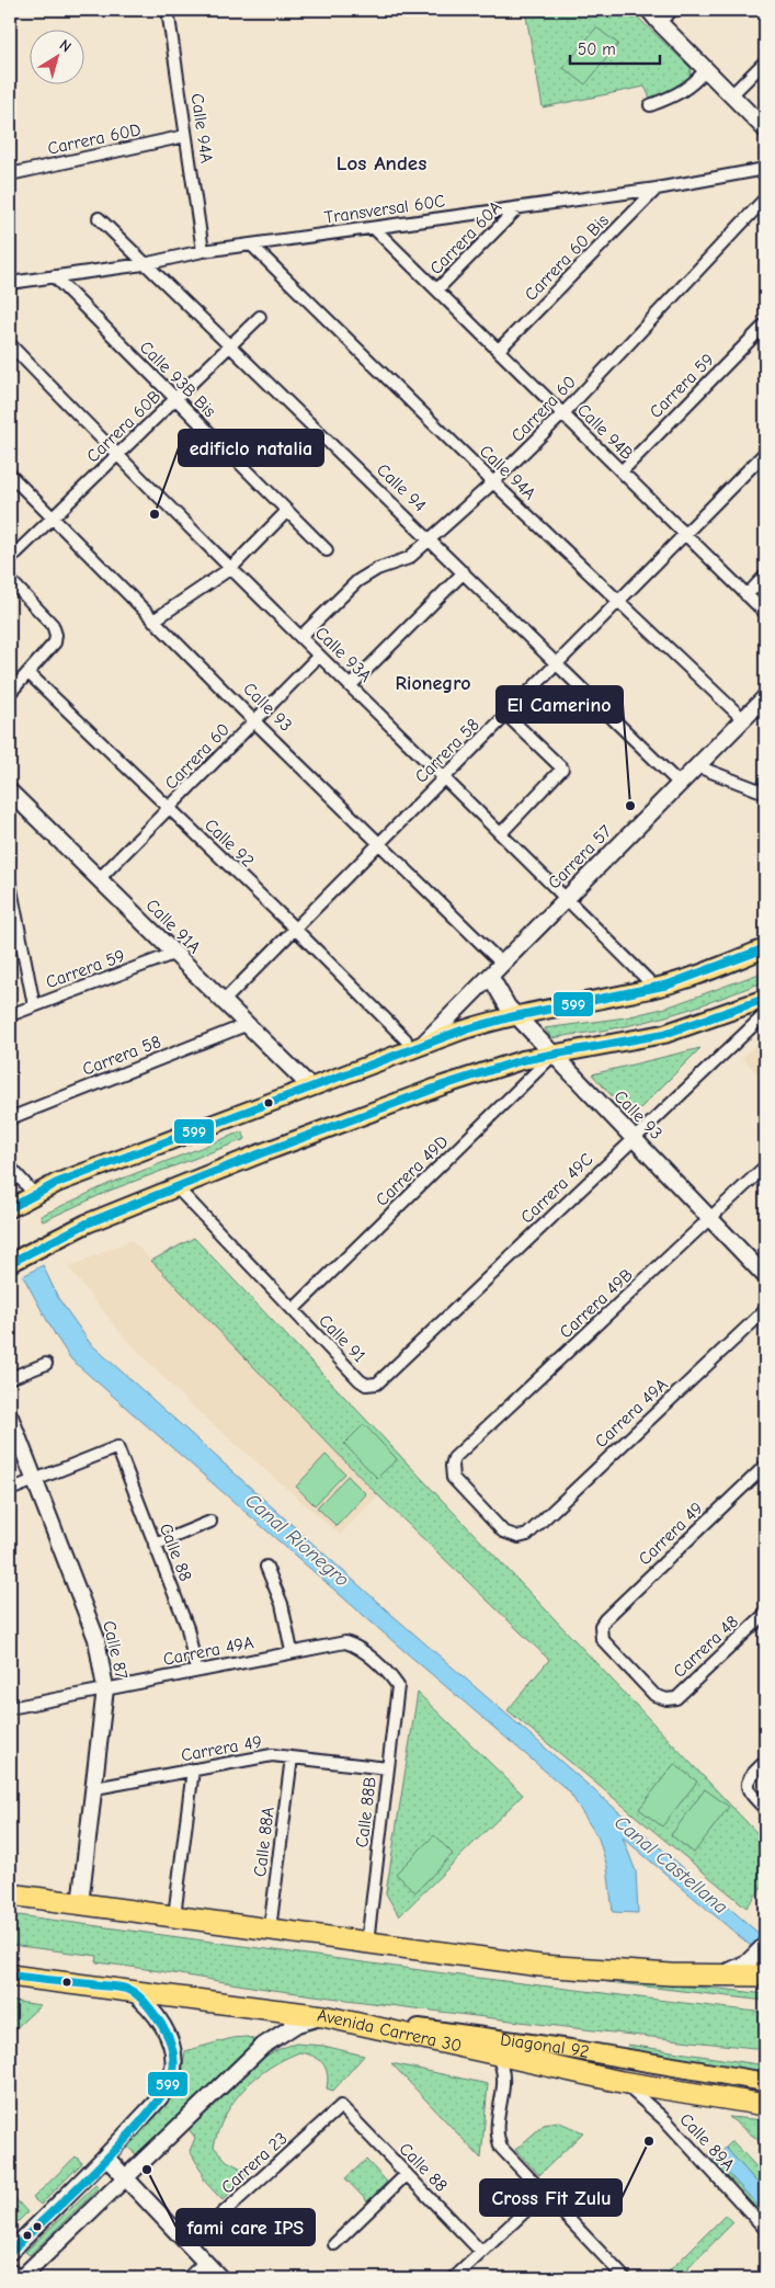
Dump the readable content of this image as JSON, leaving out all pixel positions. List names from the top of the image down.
{
  "streets": {
    "highway": ["Avenida Carrera 30"],
    "main road": ["Diagonal 92"],
    "street": [
      "Calle 94A",
      "Carrera 60D",
      "Transversal 60C",
      "Carrera 60A",
      "Carrera 60 Bis",
      "Calle 93B Bis",
      "Carrera 59",
      "Carrera 60",
      "Carrera 60B",
      "Calle 94B",
      "Calle 94",
      "Calle 93A",
      "Calle 93",
      "Carrera 58",
      "Calle 92",
      "Carrera 57",
      "Calle 91A",
      "Carrera 49D",
      "Carrera 49C",
      "Carrera 49B",
      "Calle 91",
      "Carrera 49A",
      "Carrera 49",
      "Calle 88",
      "Carrera 48",
      "Calle 87",
      "Calle 88B",
      "Calle 88A",
      "Calle 89A",
      "Carrera 23"
    ]
  },
  "crossings": [
    ["Calle 94A", "Carrera 60D"],
    ["Calle 94A", "Transversal 60C"],
    ["Calle 94A", "Carrera 60"],
    ["Calle 94A", "Carrera 58"],
    ["Calle 94A", "Carrera 57"],
    ["Transversal 60C", "Carrera 60A"],
    ["Transversal 60C", "Carrera 60 Bis"],
    ["Transversal 60C", "Calle 93B Bis"],
    ["Transversal 60C", "Calle 94B"],
    ["Transversal 60C", "Calle 94"],
    ["Carrera 60A", "Calle 94B"],
    ["Carrera 60 Bis", "Calle 94B"],
    ["Calle 93B Bis", "Carrera 60B"],
    ["Carrera 59", "Calle 94B"],
    ["Carrera 59", "Calle 91A"],
    ["Carrera 60", "Calle 94B"],
    ["Carrera 60", "Calle 94"],
    ["Carrera 60", "Calle 93A"],
    ["Carrera 60", "Calle 93"],
    ["Carrera 60", "Calle 92"],
    ["Carrera 60", "Calle 91A"],
    ["Carrera 60B", "Calle 94"],
    ["Carrera 60B", "Calle 93A"],
    ["Carrera 60B", "Calle 93"],
    ["Calle 94B", "Carrera 58"],
    ["Calle 94", "Carrera 58"],
    ["Calle 94", "Carrera 57"],
    ["Calle 93A", "Carrera 58"],
    ["Calle 93A", "Carrera 57"],
    ["Calle 93", "Carrera 58"],
    ["Calle 93", "Carrera 57"],
    ["Calle 93", "Carrera 49D"],
    ["Calle 93", "Carrera 49C"],
    ["Calle 93", "Carrera 49B"],
    ["Carrera 58", "Calle 92"],
    ["Carrera 58", "Calle 91A"],
    ["Calle 92", "Carrera 57"],
    ["Carrera 49D", "Calle 91"],
    ["Carrera 49C", "Calle 91"],
    ["Carrera 49B", "Carrera 49A"],
    ["Carrera 49A", "Calle 88"],
    ["Carrera 49A", "Calle 87"],
    ["Carrera 49A", "Calle 88B"],
    ["Carrera 49", "Carrera 48"],
    ["Carrera 49", "Calle 87"],
    ["Carrera 49", "Calle 88B"],
    ["Carrera 49", "Calle 88A"],
    ["Calle 88", "Calle 87"],
    ["Calle 88", "Carrera 23"],
    ["Avenida Carrera 30", "Diagonal 92"],
    ["Avenida Carrera 30", "Calle 89A"]
  ],
  "districts": ["Los Andes", "Rionegro"],
  "water": ["Canal Rionegro", "Canal Castellana"],
  "places": [
    "edificlo natalia",
    "El Camerino",
    "Cross Fit Zulu",
    "fami care IPS"
  ],
  "lines": ["transit line 599"],
  "scale_bar": "50 m",
  "north": "top right"
}
